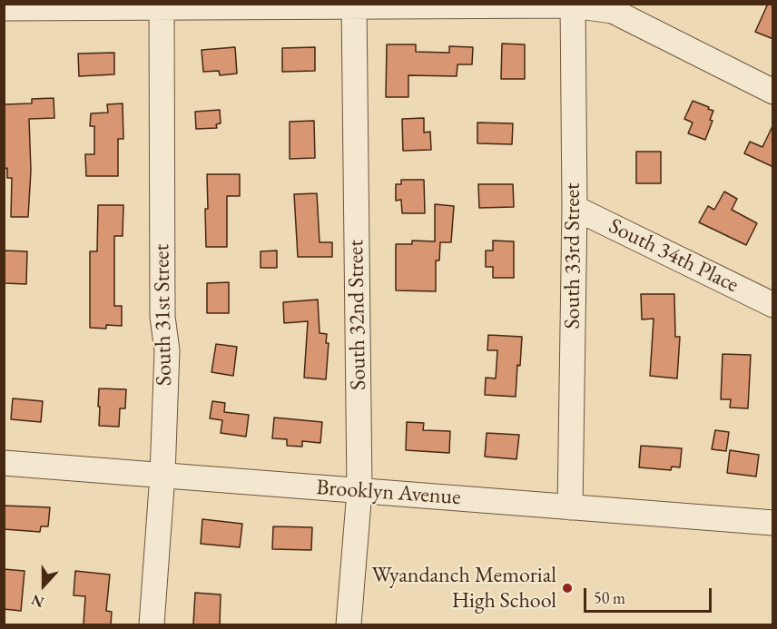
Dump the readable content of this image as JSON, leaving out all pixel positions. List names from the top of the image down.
{
  "streets": {
    "street": [
      "South 33rd Street",
      "South 34th Place",
      "South 31st Street",
      "South 32nd Street",
      "Brooklyn Avenue"
    ]
  },
  "crossings": [
    ["South 33rd Street", "South 34th Place"],
    ["South 33rd Street", "Brooklyn Avenue"],
    ["South 31st Street", "Brooklyn Avenue"],
    ["South 32nd Street", "Brooklyn Avenue"]
  ],
  "places": ["Wyandanch Memorial High School"],
  "scale_bar": "50 m",
  "north": "bottom"
}
